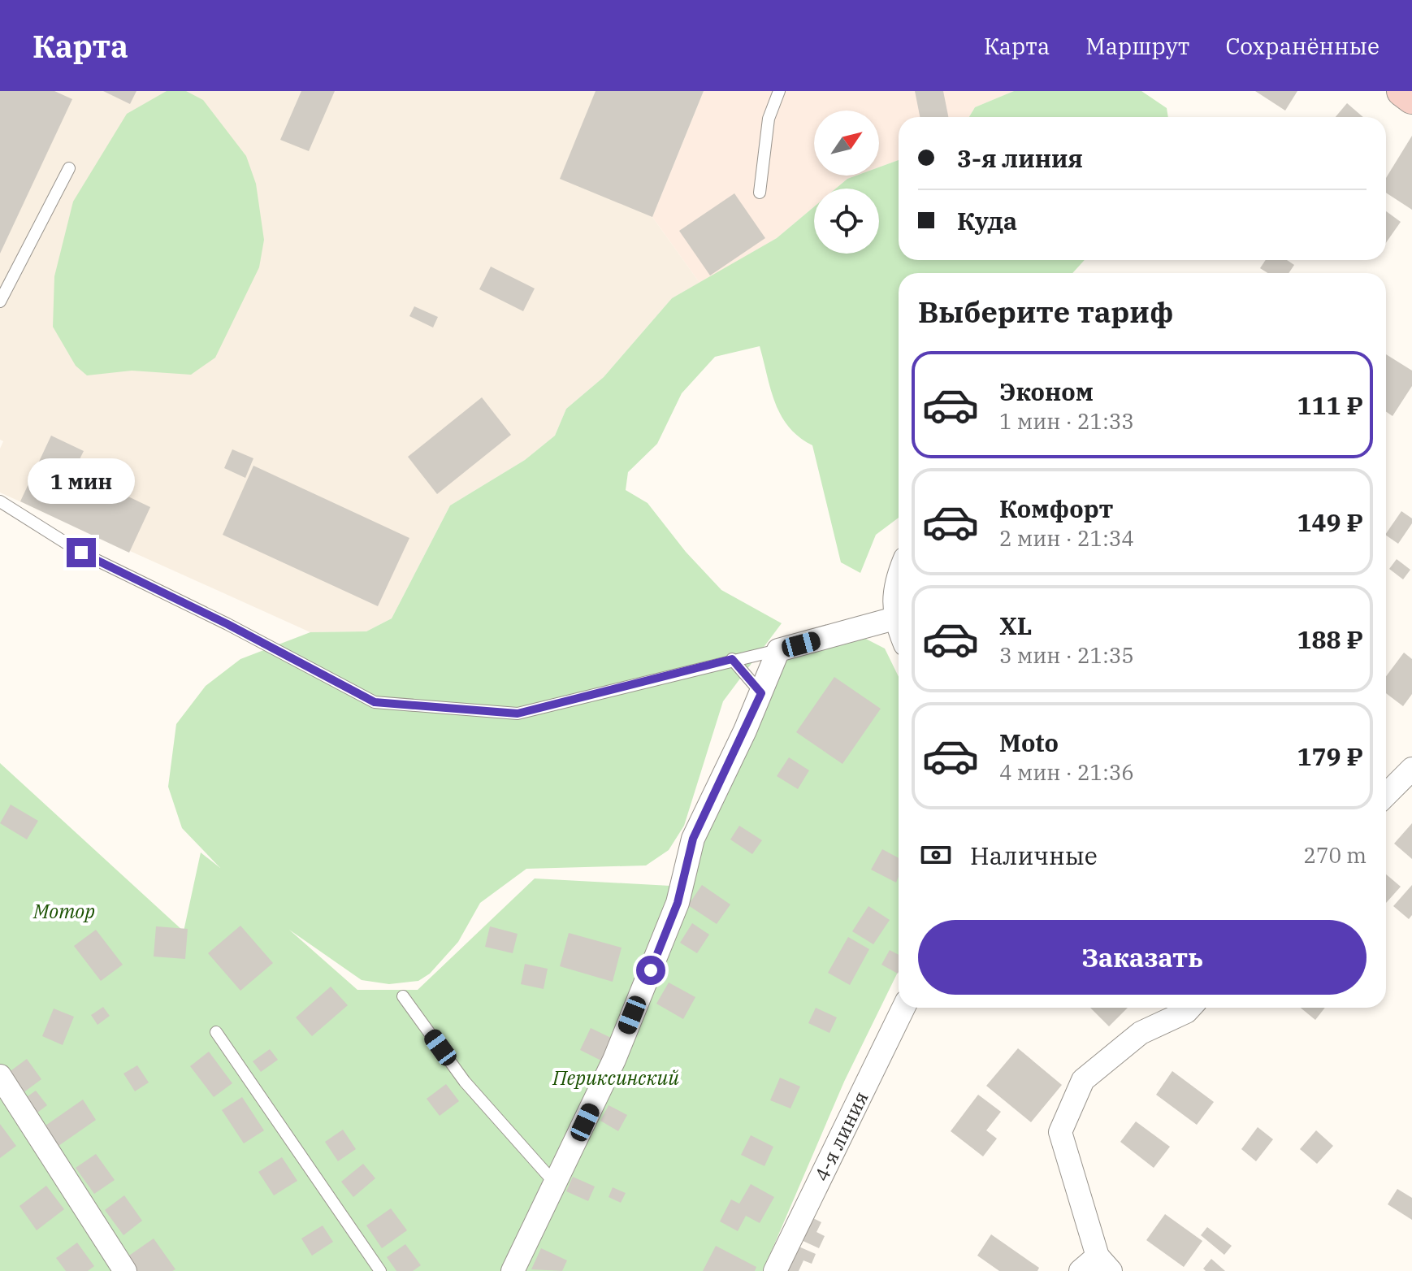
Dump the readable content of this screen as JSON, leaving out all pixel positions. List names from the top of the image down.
{
  "streets": {
    "street": ["4-я линия"]
  },
  "parks": ["Мотор", "Периксинский"],
  "north": "top right",
  "page": {
    "header": "Карта",
    "nav": ["Карта", "Маршрут", "Сохранённые"],
    "banner": ["3-я линия", "Куда"],
    "heading": "Выберите тариф",
    "list": [
      {
        "name": "Эконом",
        "note": "1 мин · 21:33",
        "value": "111 ₽"
      },
      {
        "name": "Комфорт",
        "note": "2 мин · 21:34",
        "value": "149 ₽"
      },
      {
        "name": "XL",
        "note": "3 мин · 21:35",
        "value": "188 ₽"
      },
      {
        "name": "Moto",
        "note": "4 мин · 21:36",
        "value": "179 ₽"
      }
    ],
    "bubble": "1 мин",
    "pay": ["Наличные", "270 m"],
    "buttons": "Заказать"
  }
}
